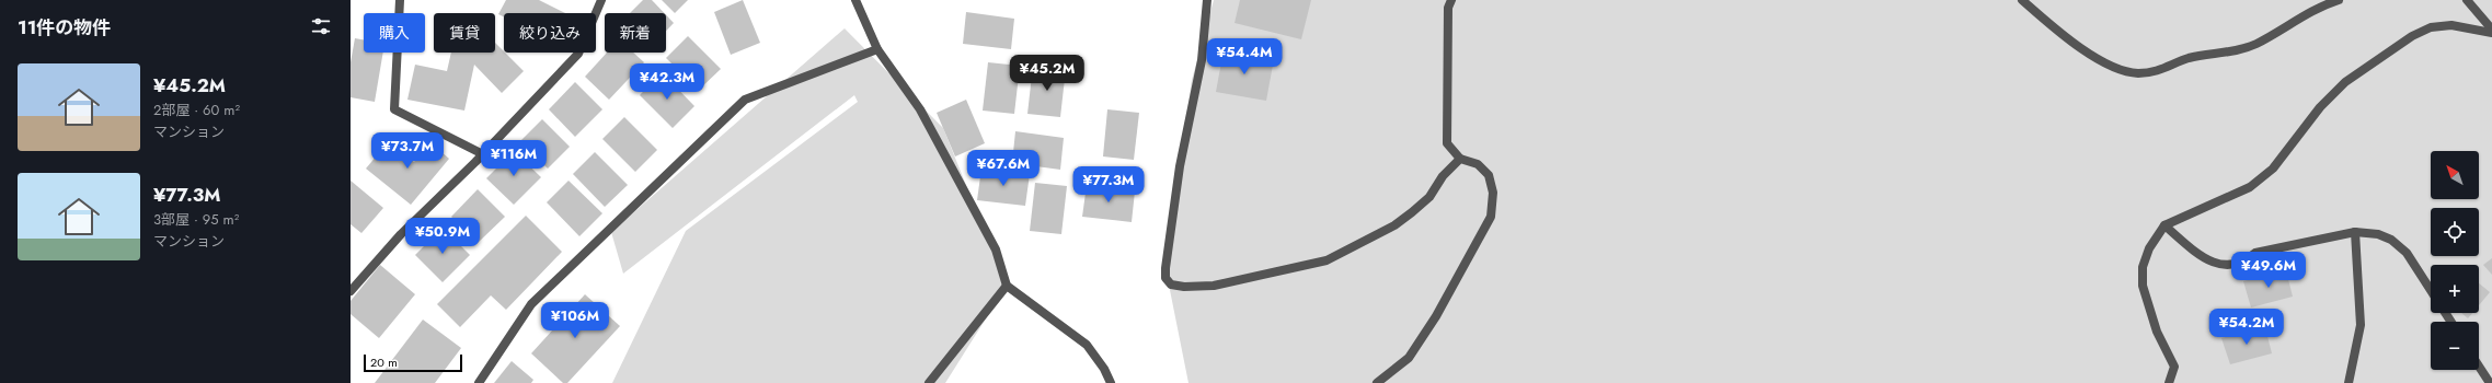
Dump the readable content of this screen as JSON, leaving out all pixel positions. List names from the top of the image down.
{
  "scale_bar": "20 m",
  "north": "top left",
  "page": {
    "heading": "11件の物件",
    "chip": [
      "購入",
      "賃貸",
      "絞り込み",
      "新着"
    ],
    "price": [
      "¥54.4M",
      "¥45.2M",
      "¥42.3M",
      "¥73.7M",
      "¥116M",
      "¥67.6M",
      "¥77.3M",
      "¥50.9M",
      "¥49.6M",
      "¥106M",
      "¥54.2M"
    ],
    "list": [
      {
        "name": "¥45.2M",
        "note": "2部屋 · 60 m² · マンション"
      },
      {
        "name": "¥77.3M",
        "note": "3部屋 · 95 m² · マンション"
      }
    ],
    "map_buttons": ["+", "−"],
    "scale": "20 m"
  }
}
